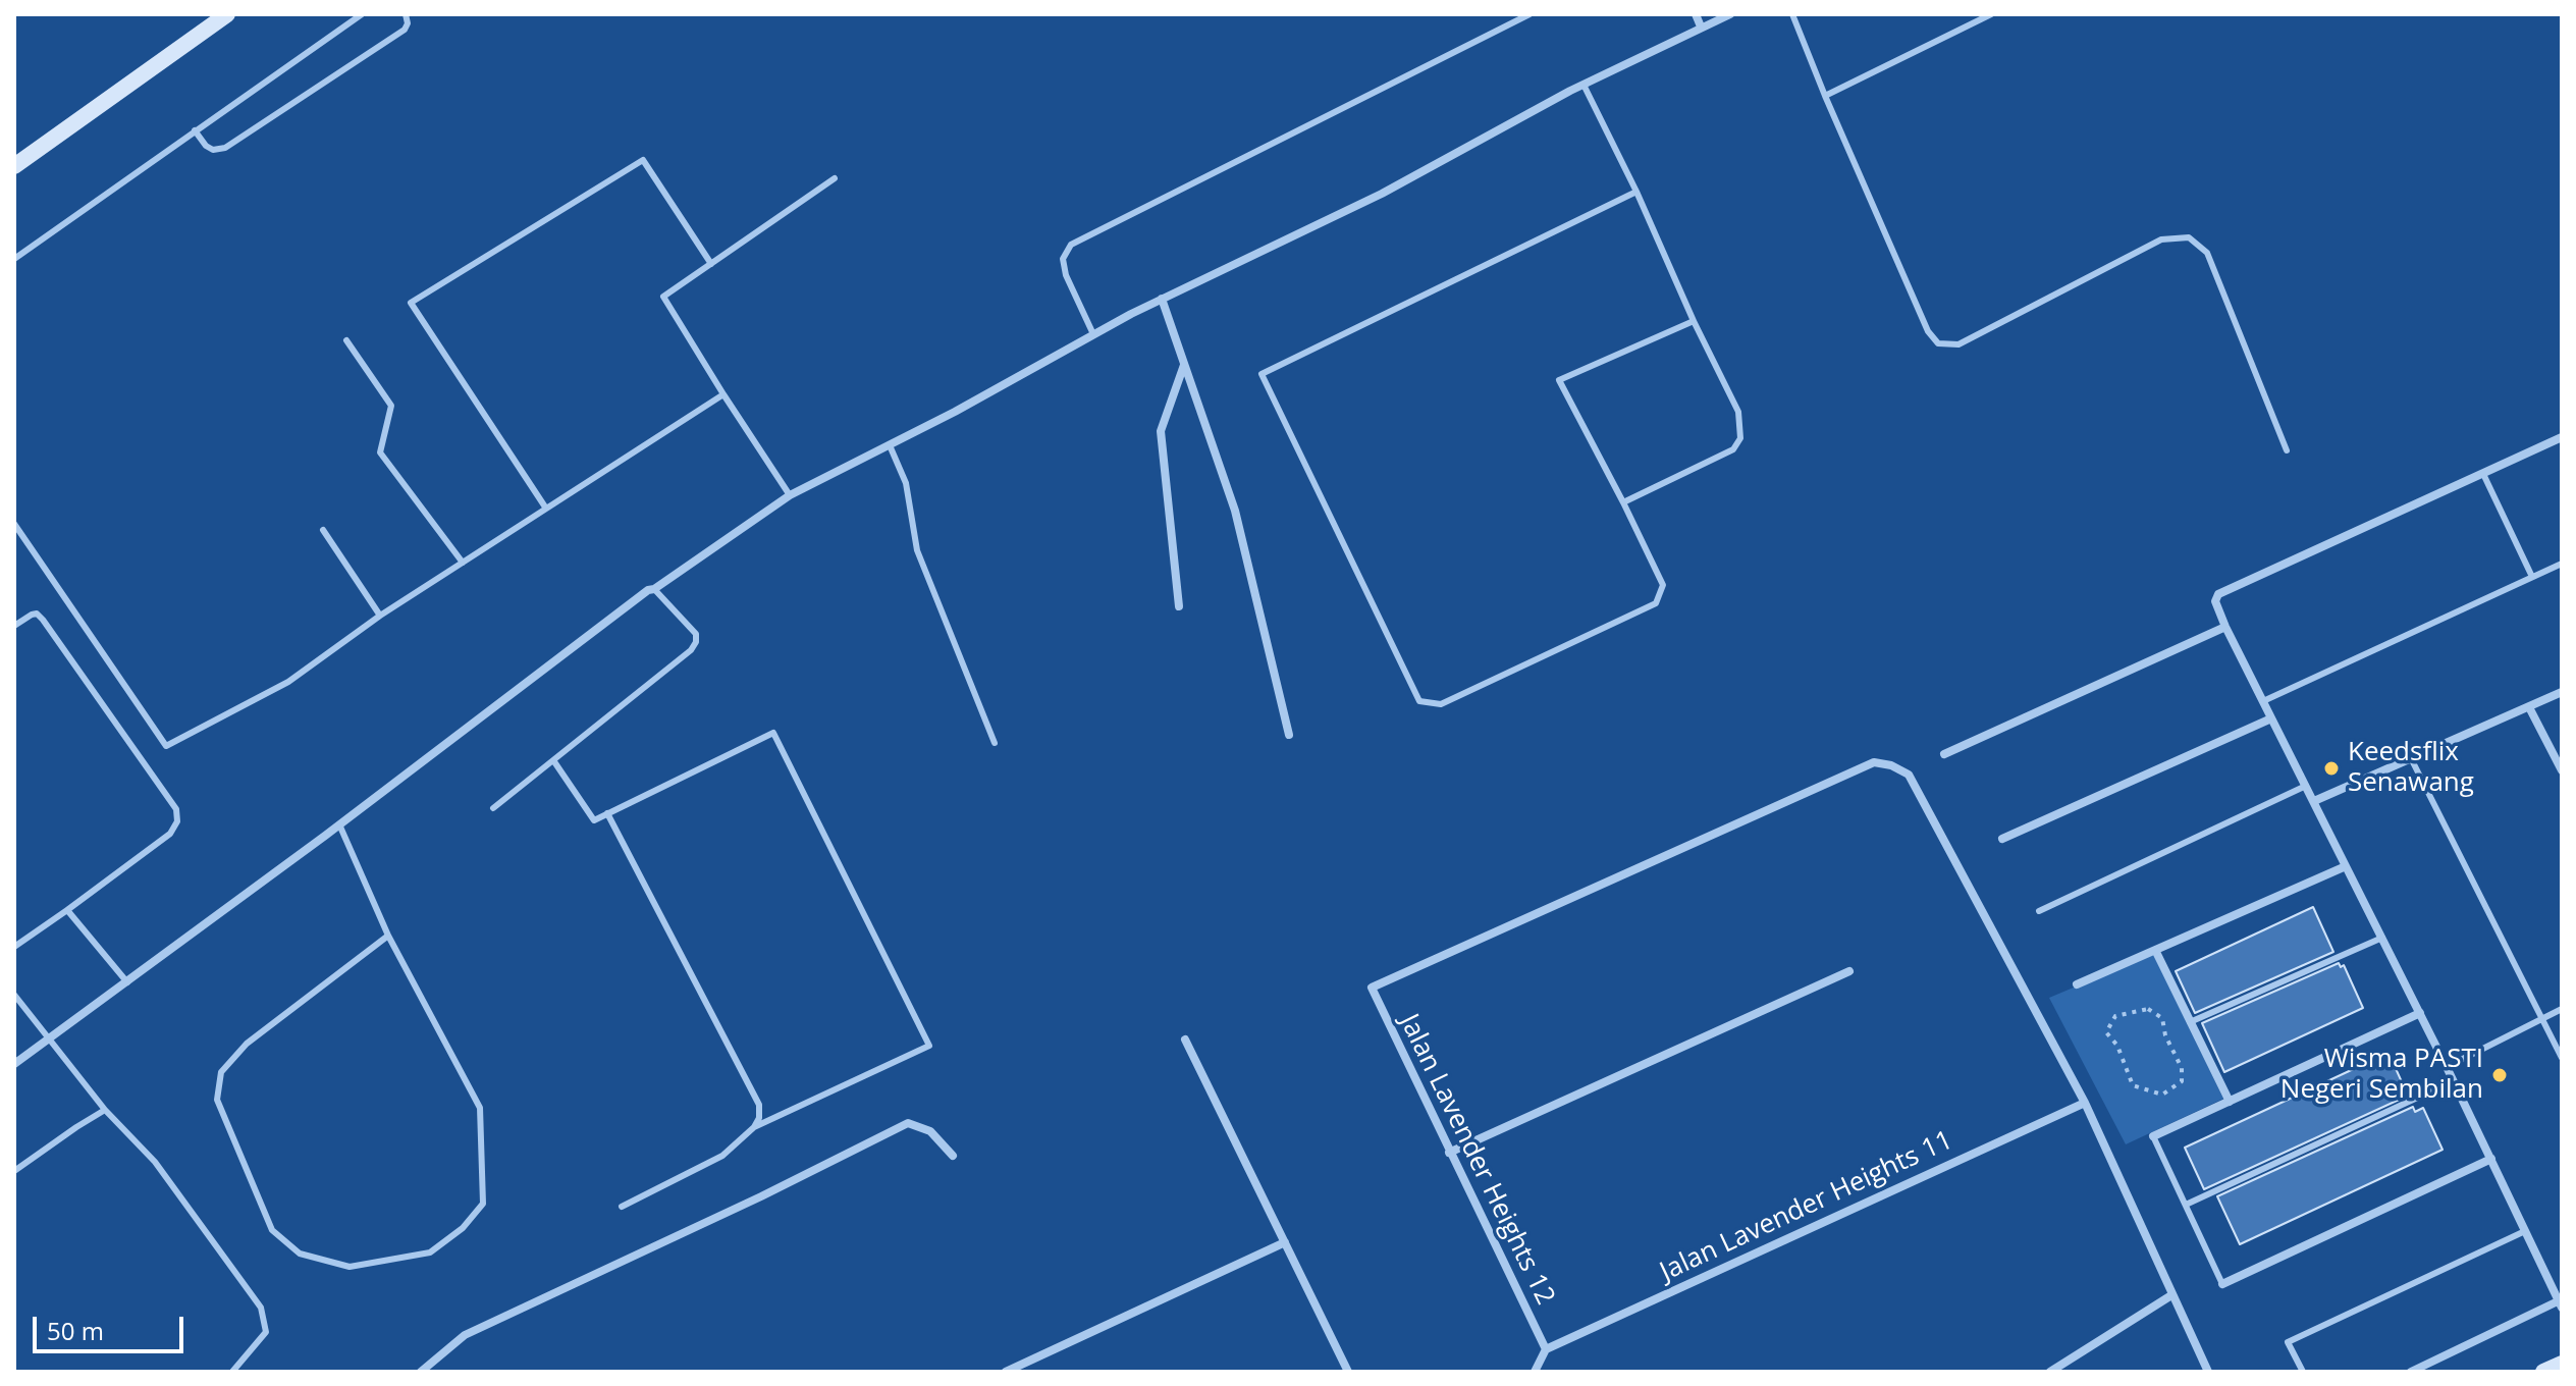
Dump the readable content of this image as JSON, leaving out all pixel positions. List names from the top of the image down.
{
  "streets": {
    "street": ["Jalan Lavender Heights 12", "Jalan Lavender Heights 11"]
  },
  "crossings": [
    ["Jalan Lavender Heights 12", "Jalan Lavender Heights 11"]
  ],
  "places": ["Keedsflix Senawang", "Wisma PASTI Negeri Sembilan"],
  "scale_bar": "50 m"
}
